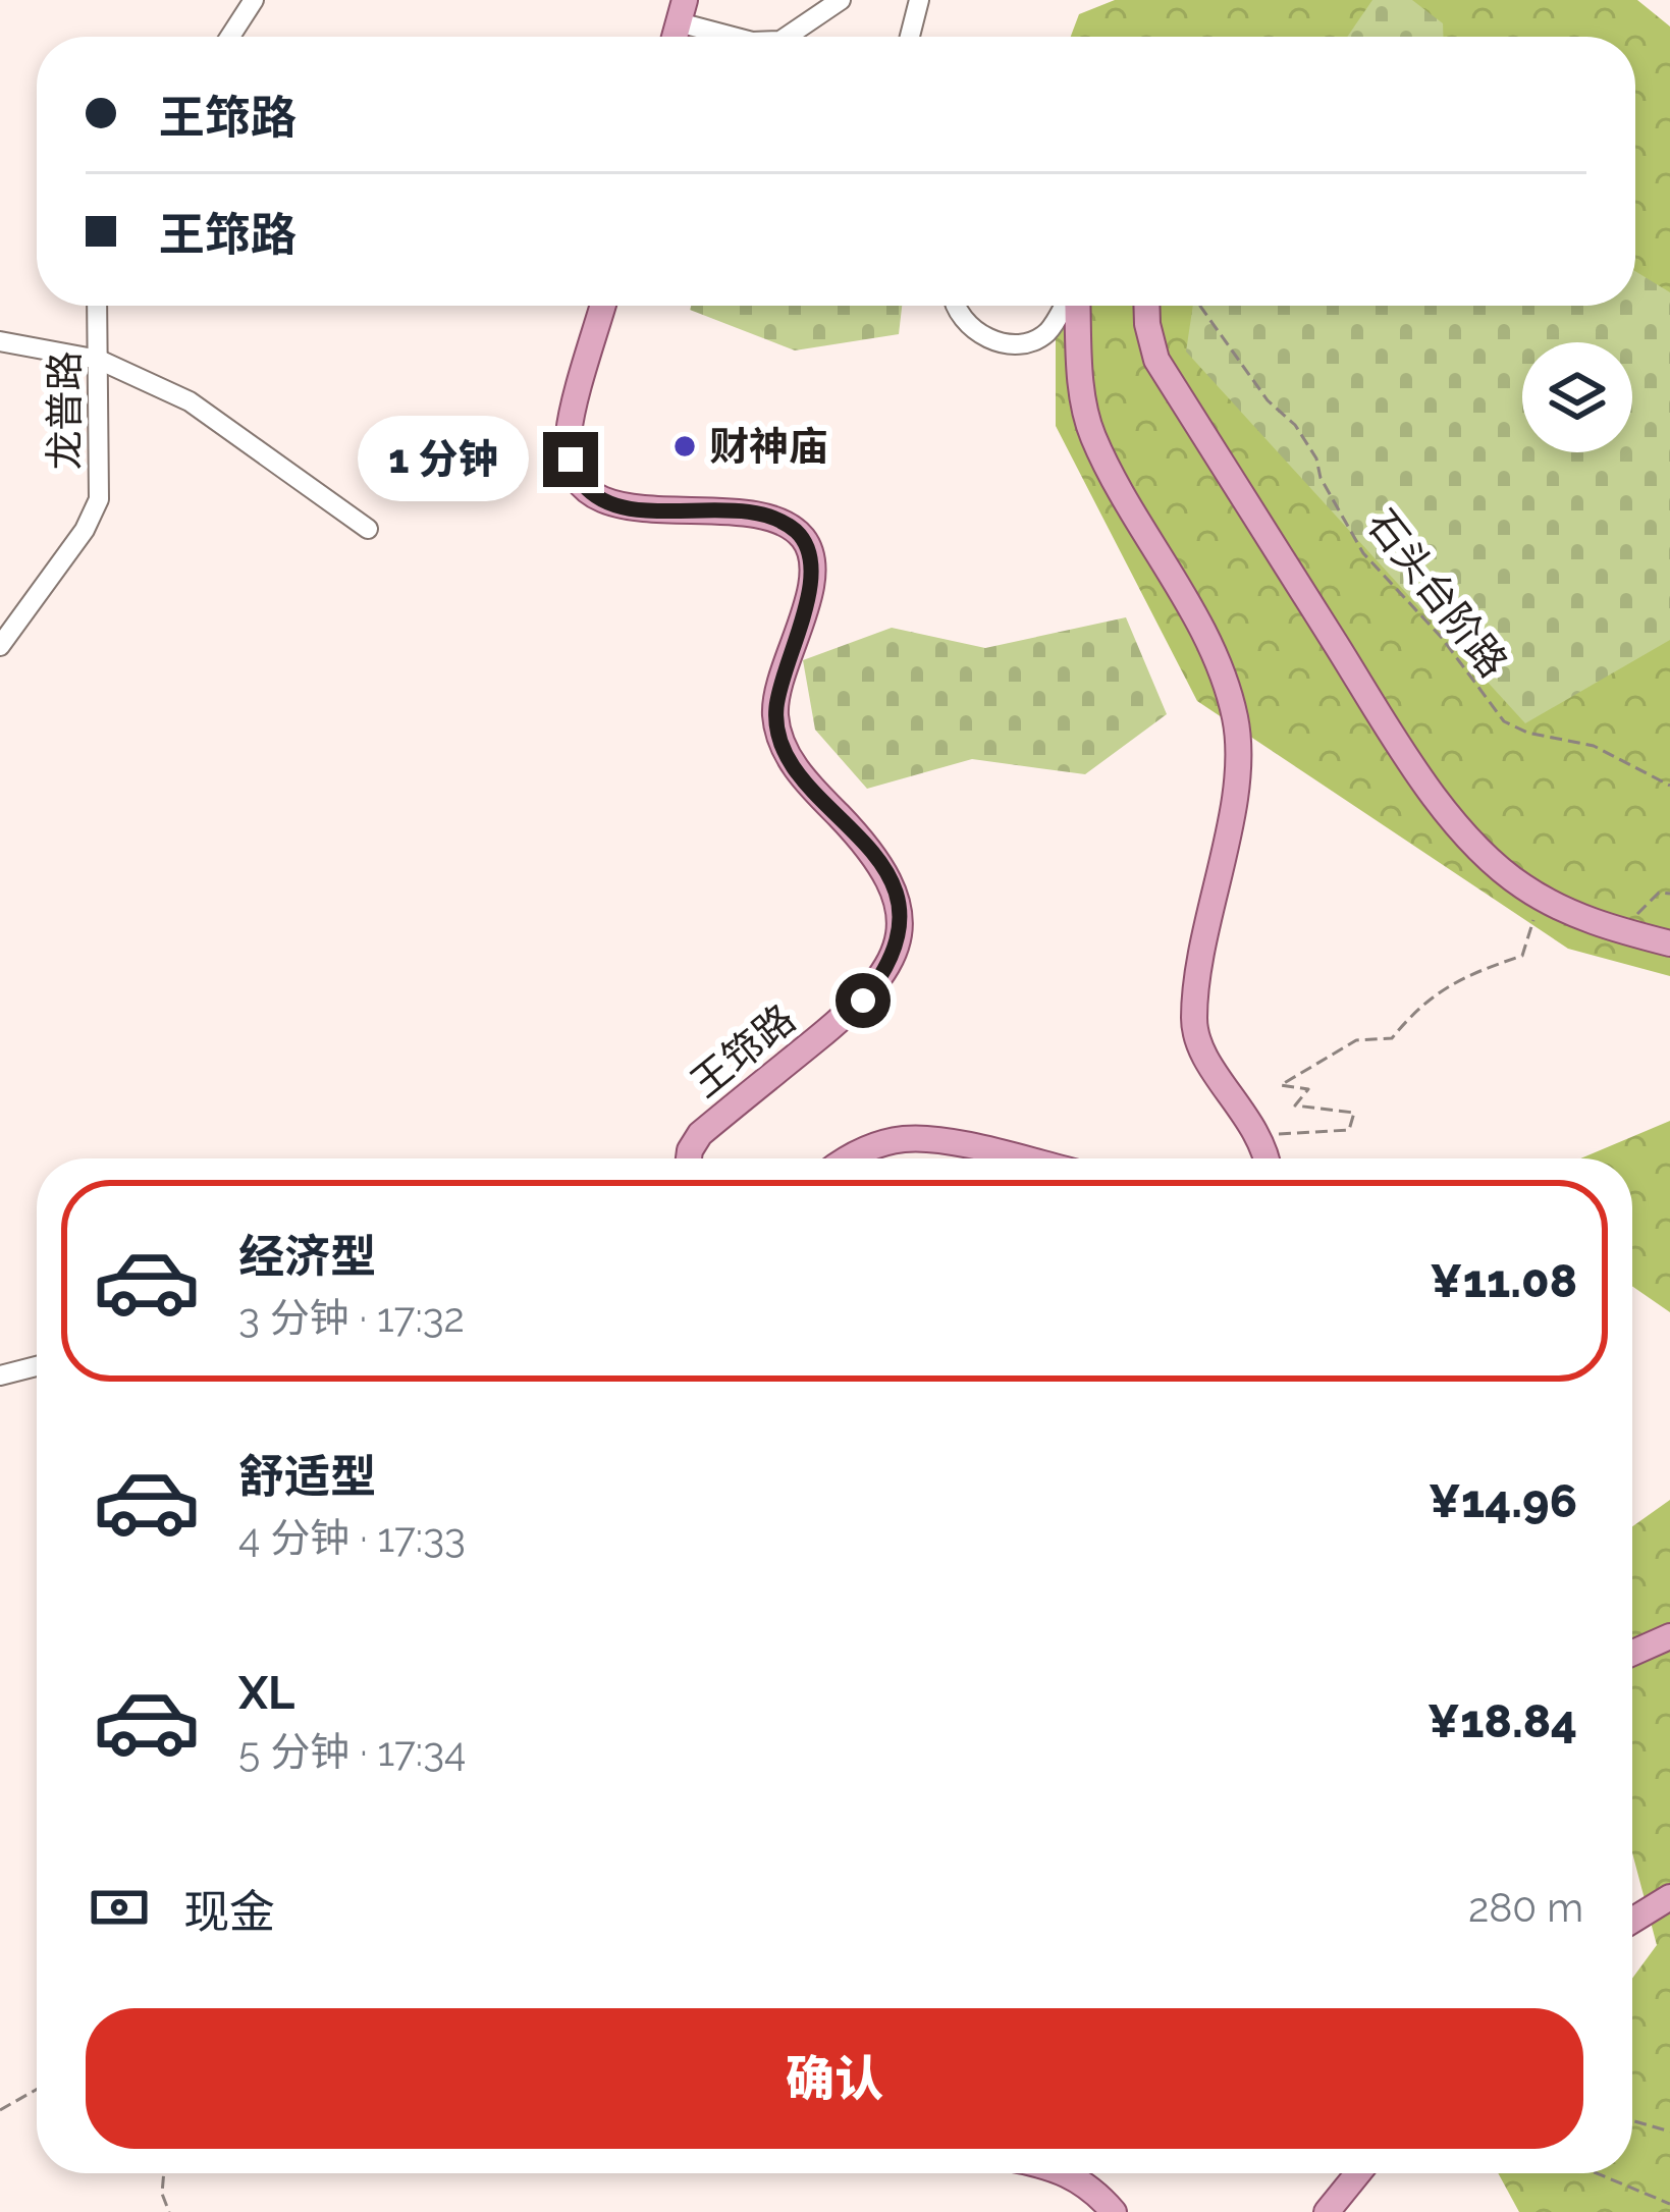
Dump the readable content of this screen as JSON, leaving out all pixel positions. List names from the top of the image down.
{
  "streets": {
    "main road": ["王筇路"],
    "street": ["龙普路"],
    "path": ["石头台阶路"]
  },
  "places": ["财神庙"],
  "page": {
    "banner": ["王筇路", "王筇路"],
    "bubble": "1 分钟",
    "list": [
      {
        "name": "经济型",
        "note": "3 分钟 · 17:32",
        "value": "¥11.08"
      },
      {
        "name": "舒适型",
        "note": "4 分钟 · 17:33",
        "value": "¥14.96"
      },
      {
        "name": "XL",
        "note": "5 分钟 · 17:34",
        "value": "¥18.84"
      }
    ],
    "pay": ["现金", "280 m"],
    "buttons": "确认"
  }
}
